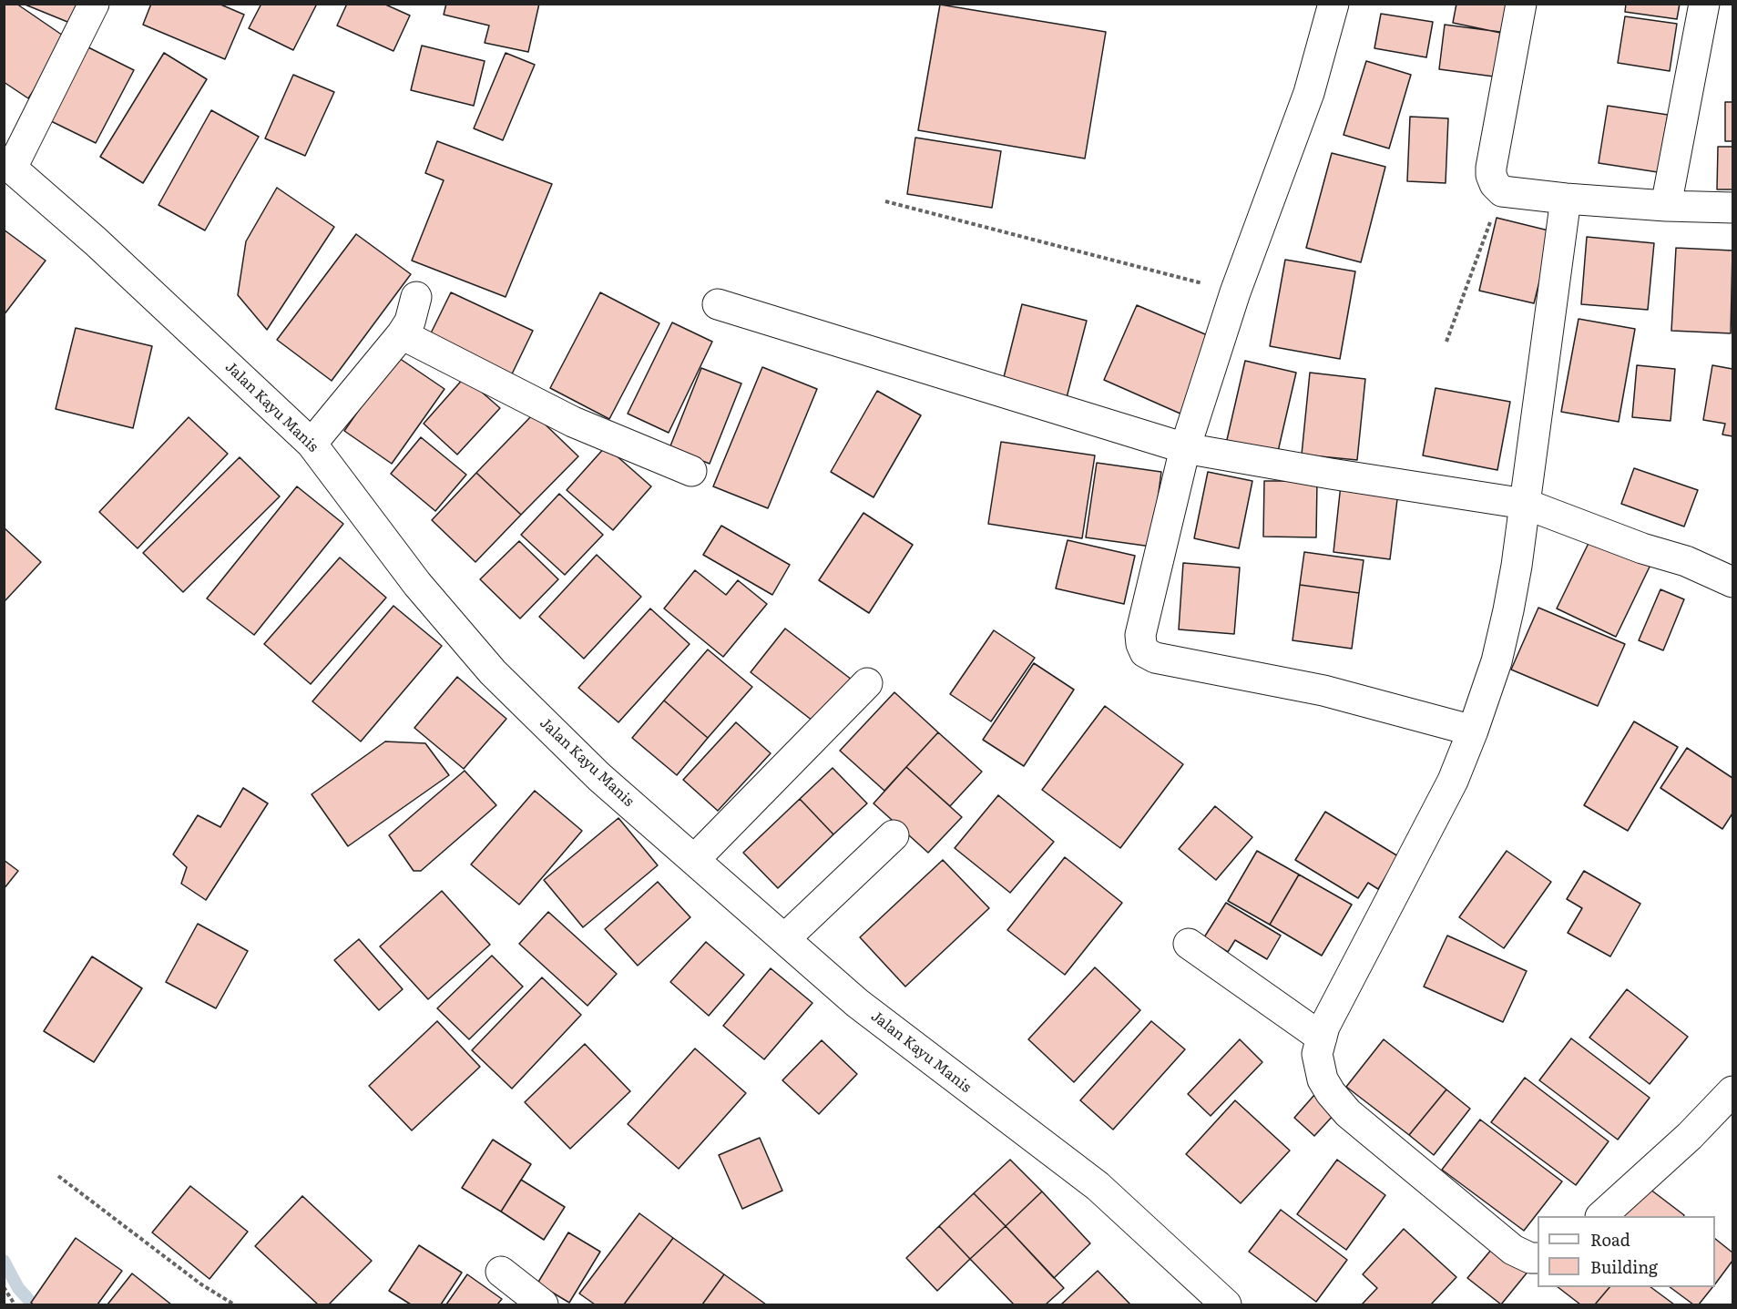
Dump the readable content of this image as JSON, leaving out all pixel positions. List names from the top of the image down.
{
  "streets": {
    "street": ["Jalan Kayu Manis"]
  },
  "legend": ["Road", "Building"]
}
